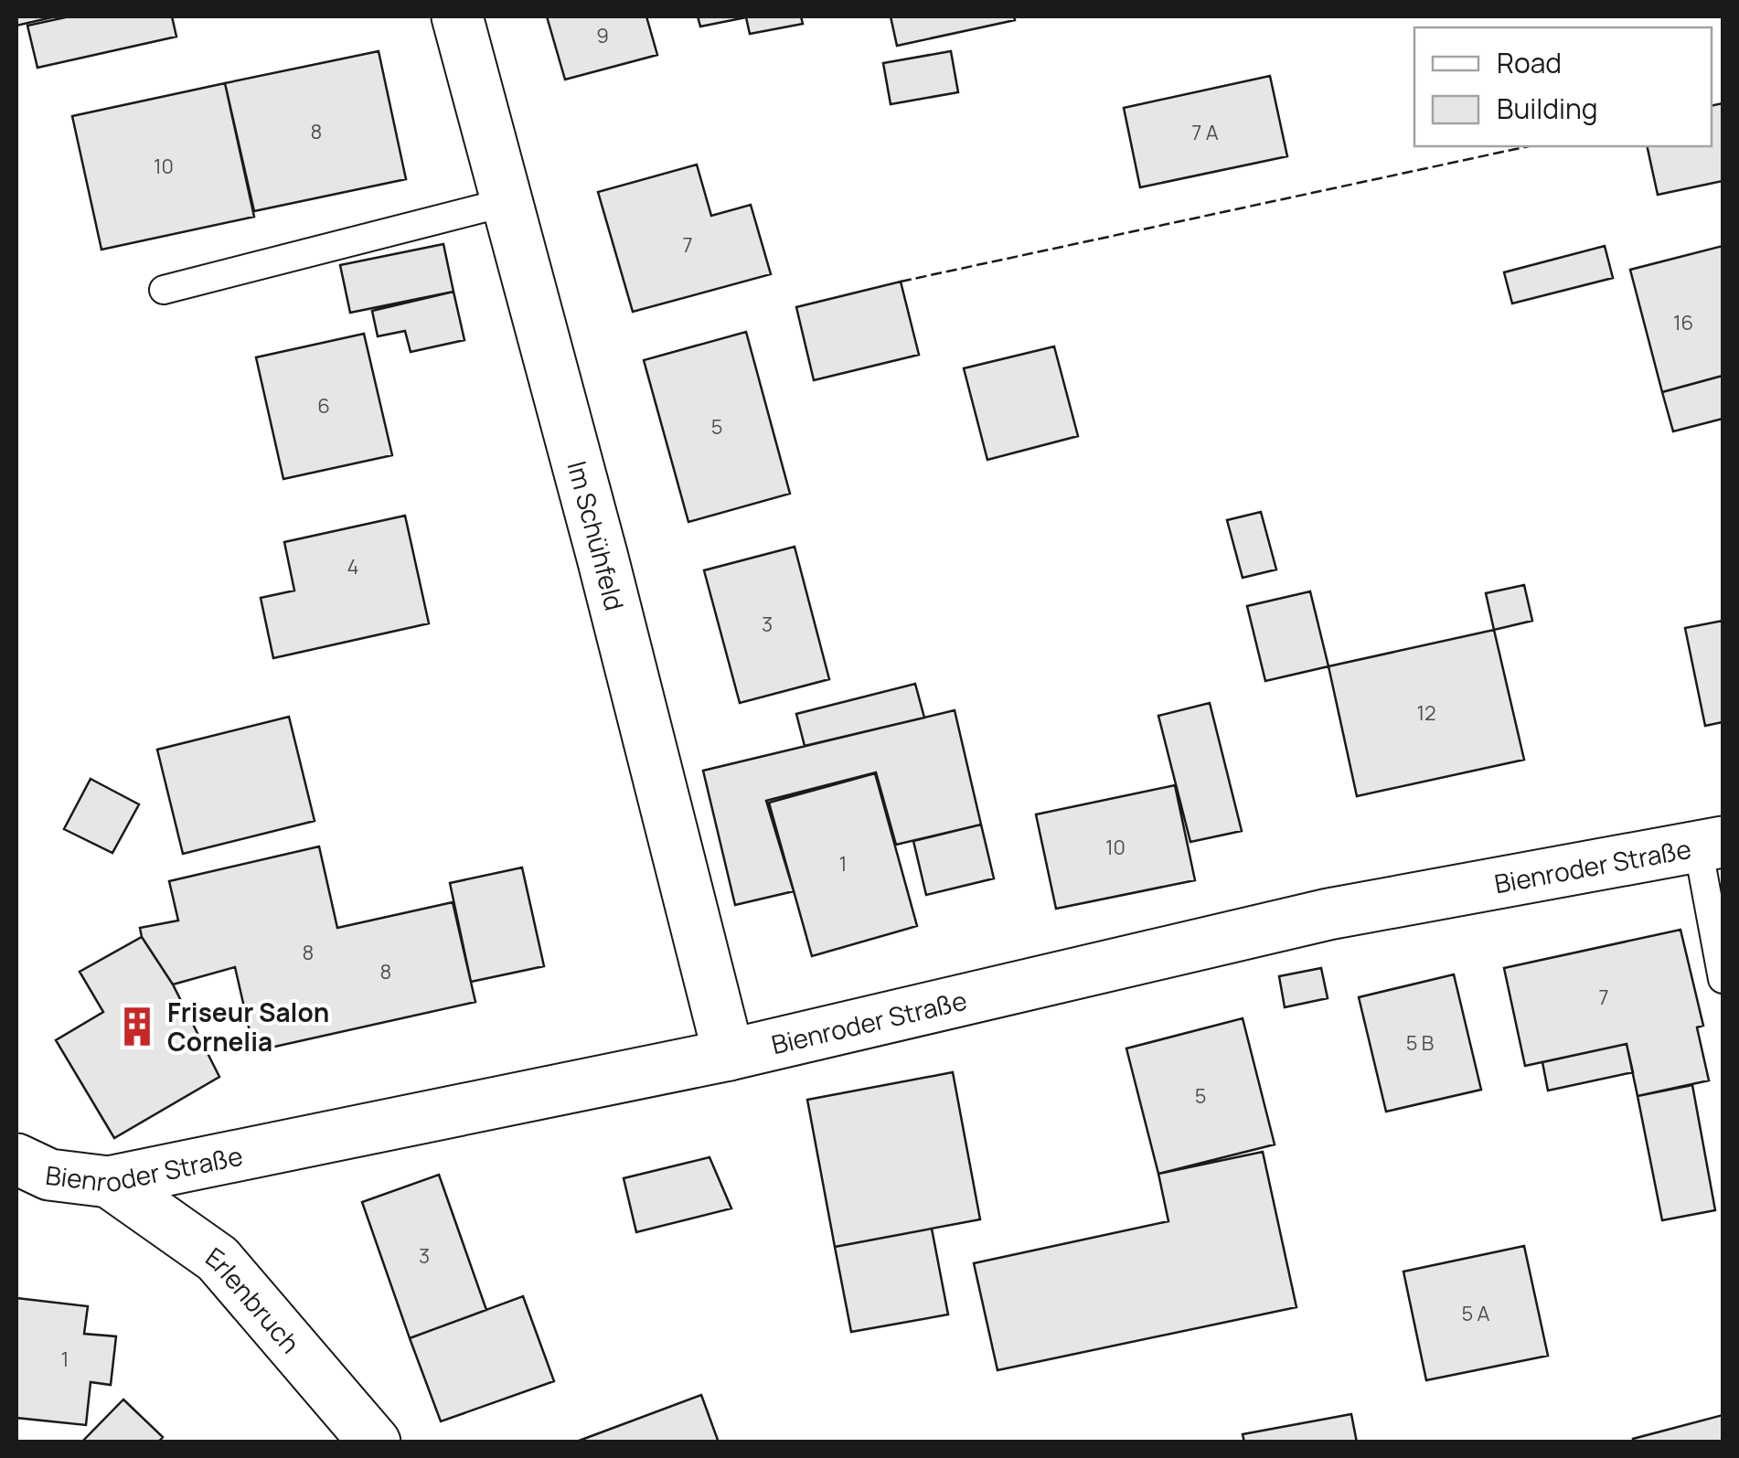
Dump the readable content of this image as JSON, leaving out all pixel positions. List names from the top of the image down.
{
  "streets": {
    "street": ["Im Schühfeld", "Bienroder Straße", "Erlenbruch"]
  },
  "crossings": [
    ["Im Schühfeld", "Bienroder Straße"],
    ["Bienroder Straße", "Erlenbruch"]
  ],
  "places": {
    "building": ["Friseur Salon Cornelia"]
  },
  "house_numbers": [
    "9",
    "8",
    "7 A",
    "10",
    "7",
    "16",
    "6",
    "5",
    "4",
    "3",
    "12",
    "10",
    "1",
    "8",
    "8",
    "7",
    "5 B",
    "5",
    "3",
    "5 A",
    "1"
  ],
  "legend": ["Road", "Building"]
}
